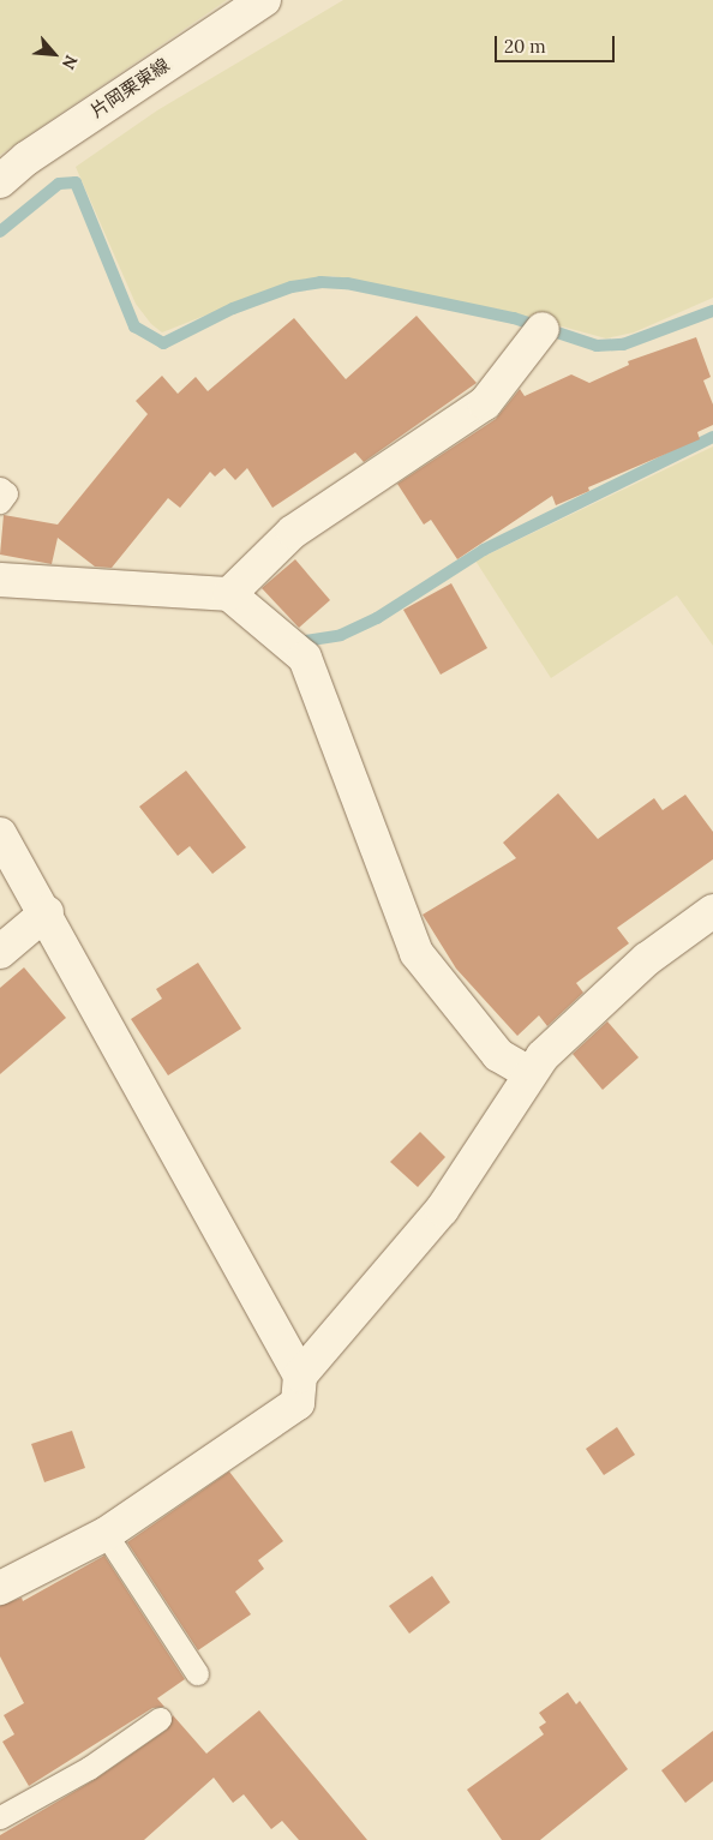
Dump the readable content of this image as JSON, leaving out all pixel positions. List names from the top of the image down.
{
  "streets": {
    "street": ["片岡栗東線"]
  },
  "scale_bar": "20 m",
  "north": "bottom right"
}
